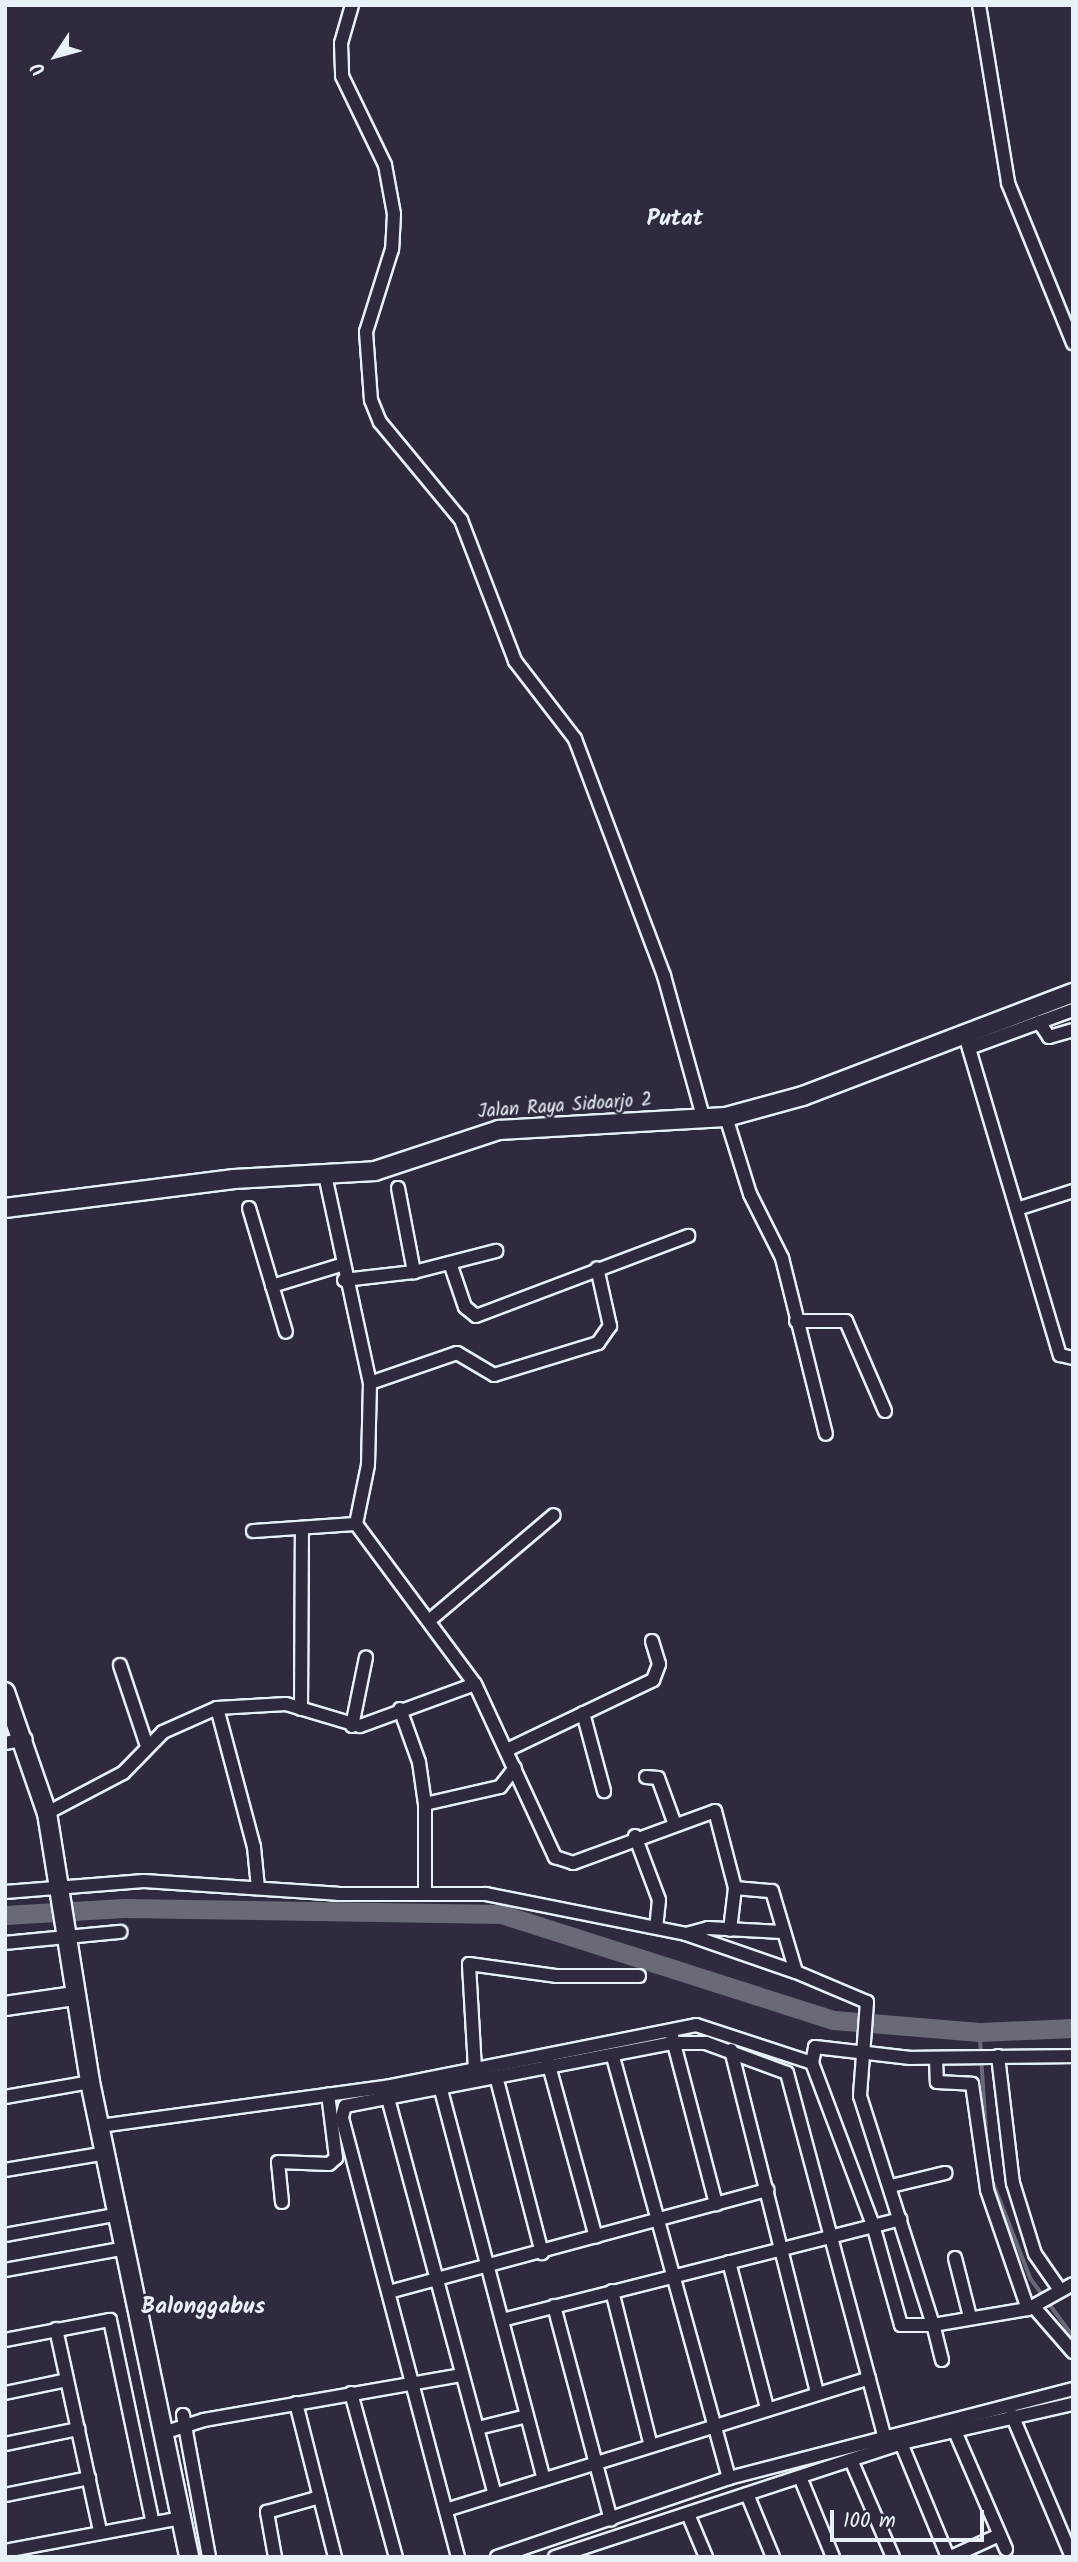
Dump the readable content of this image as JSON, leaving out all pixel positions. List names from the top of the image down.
{
  "streets": {
    "street": ["Jalan Raya Sidoarjo 2"]
  },
  "districts": ["Putat", "Balonggabus"],
  "scale_bar": "100 m",
  "north": "bottom left"
}
